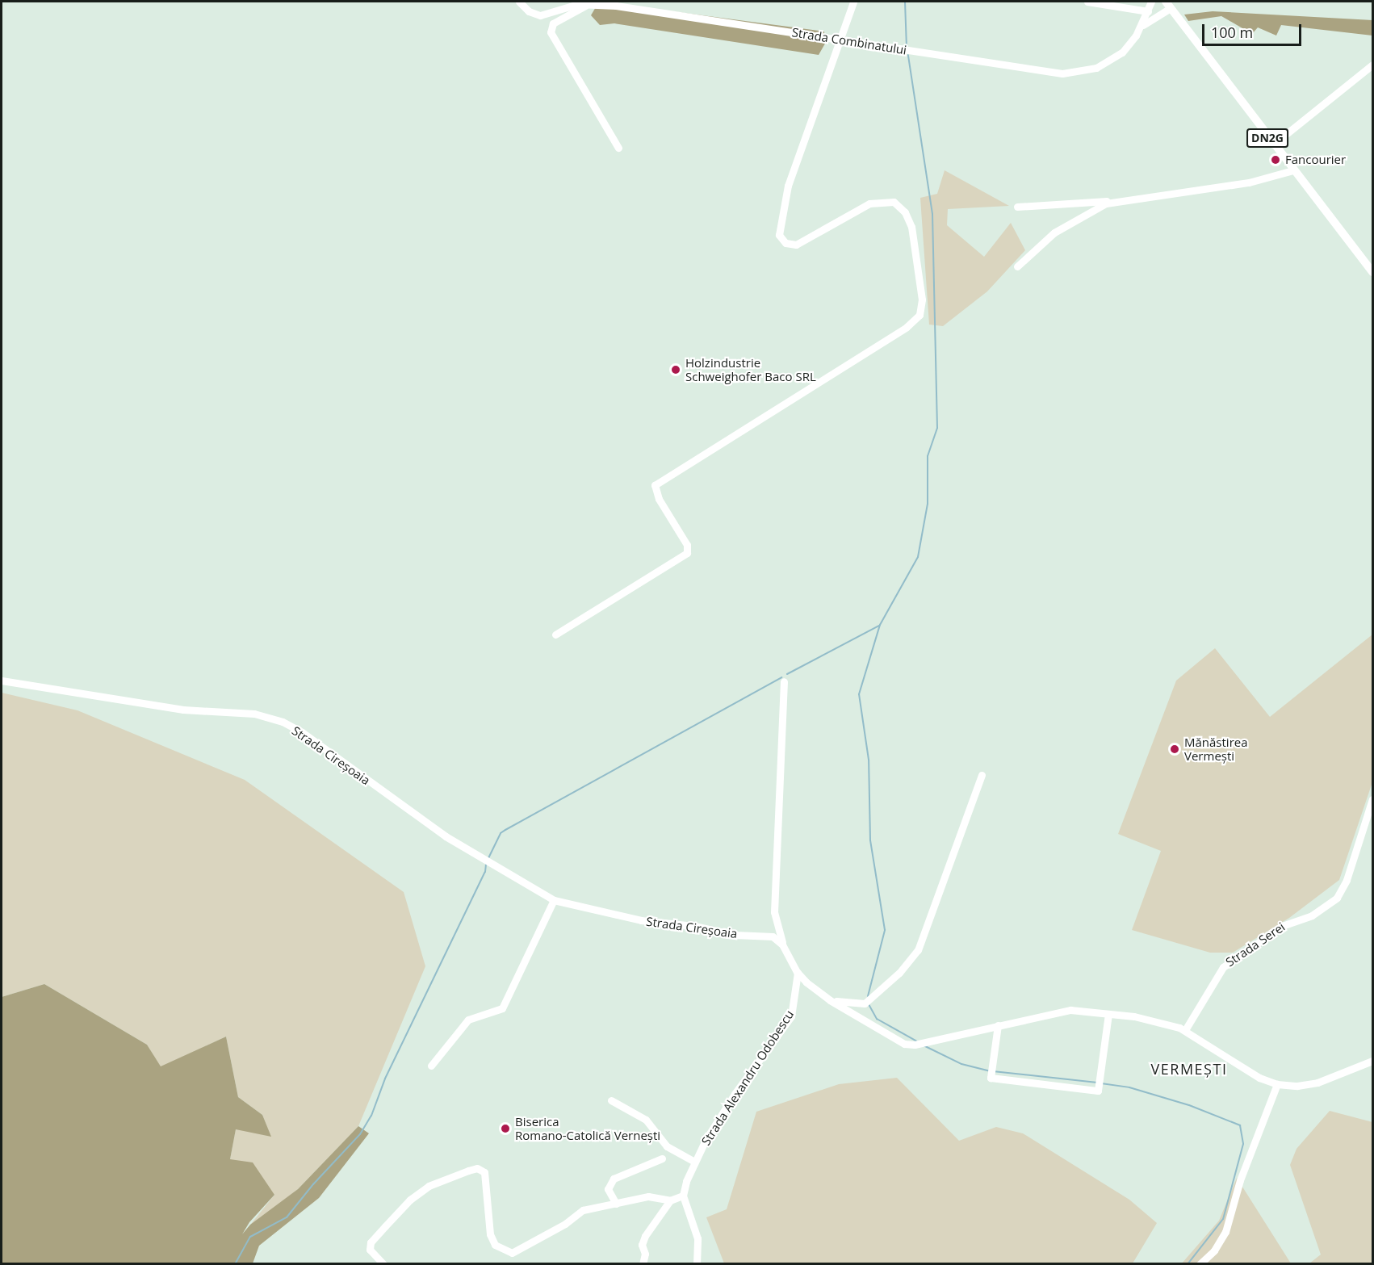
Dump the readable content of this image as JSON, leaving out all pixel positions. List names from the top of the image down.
{
  "streets": {
    "main road": ["DN2G"],
    "street": [
      "Strada Combinatului",
      "Strada Cireșoaia",
      "Strada Serei",
      "Strada Alexandru Odobescu"
    ]
  },
  "districts": ["VERMEȘTI"],
  "places": [
    "Fancourier",
    "Holzindustrie Schweighofer Baco SRL",
    "Mănăstirea Vermești",
    "Biserica Romano-Catolică Vernești"
  ],
  "scale_bar": "100 m"
}
